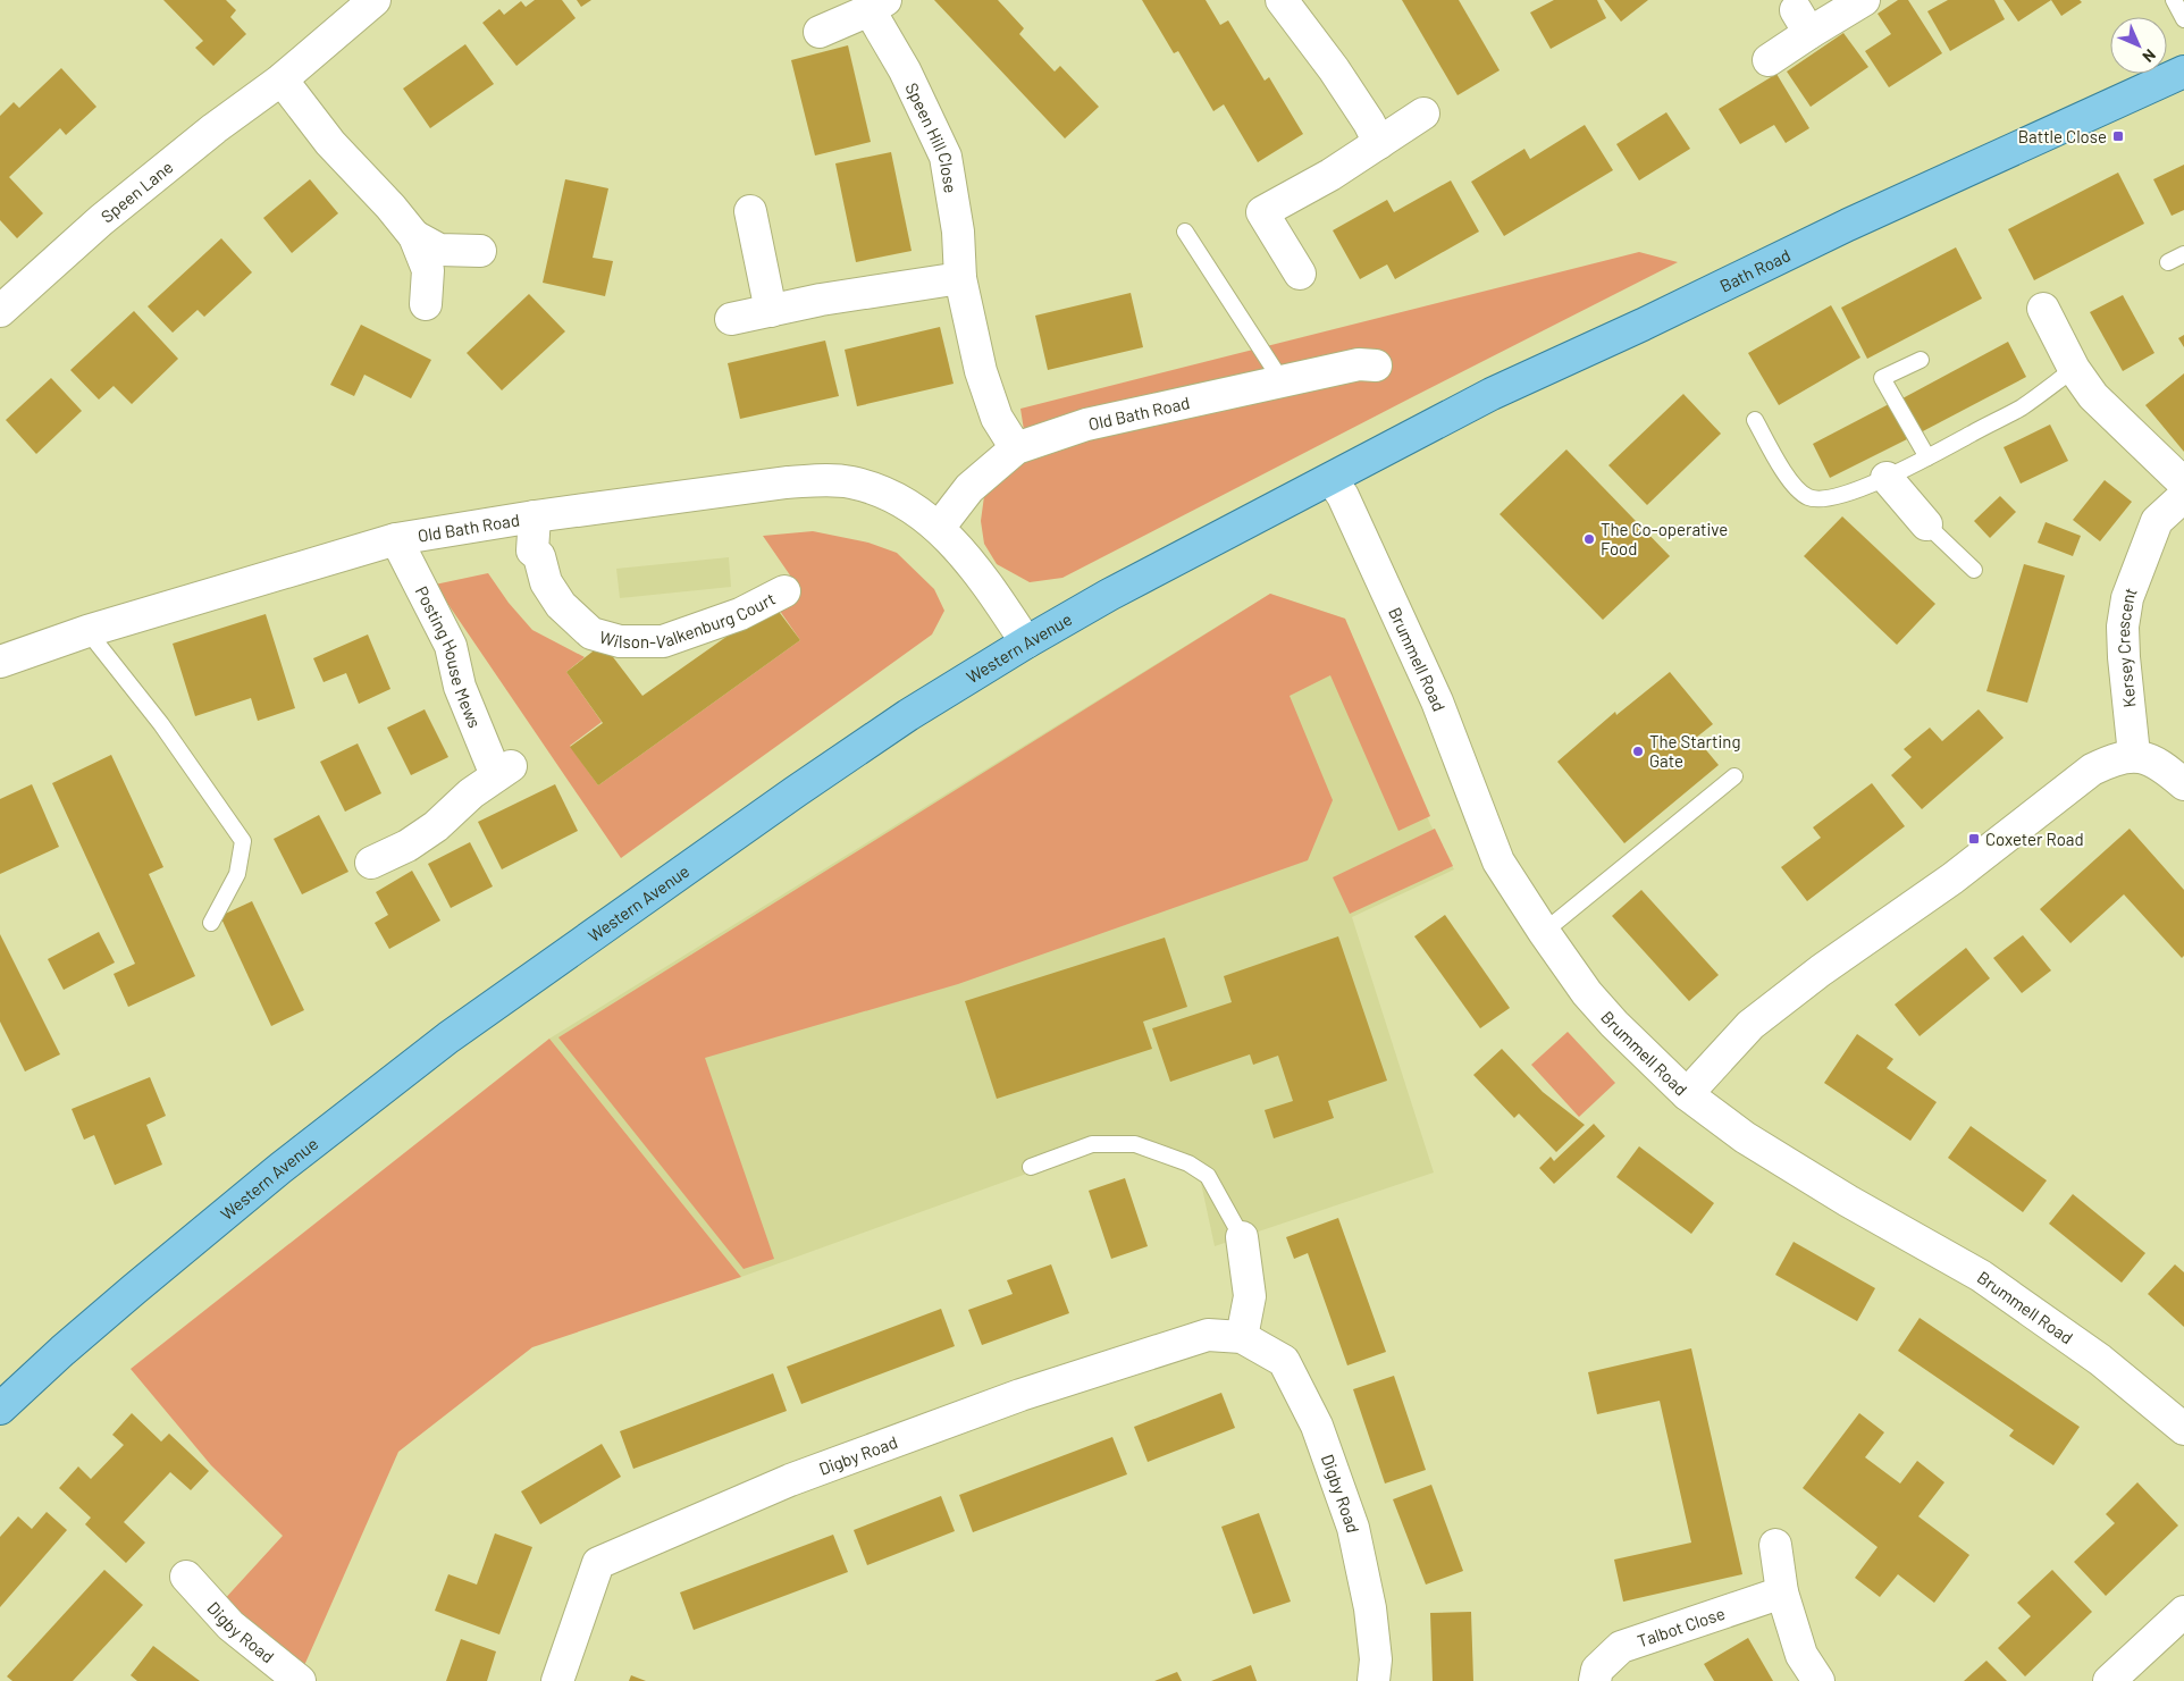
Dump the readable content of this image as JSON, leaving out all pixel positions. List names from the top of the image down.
{
  "streets": {
    "main road": ["Bath Road", "Western Avenue"],
    "street": [
      "Speen Hill Close",
      "Speen Lane",
      "Old Bath Road",
      "Wilson-Valkenburg Court",
      "Kersey Crescent",
      "Posting House Mews",
      "Brummell Road",
      "Digby Road",
      "Talbot Close"
    ]
  },
  "crossings": [
    ["Speen Hill Close", "Old Bath Road"],
    ["Bath Road", "Western Avenue"],
    ["Bath Road", "Brummell Road"],
    ["Old Bath Road", "Wilson-Valkenburg Court"],
    ["Old Bath Road", "Western Avenue"],
    ["Old Bath Road", "Posting House Mews"],
    ["Western Avenue", "Brummell Road"]
  ],
  "places": {
    "transit": ["Battle Close", "Coxeter Road"],
    "other": ["The Co-operative Food", "The Starting Gate"]
  },
  "north": "bottom right"
}
